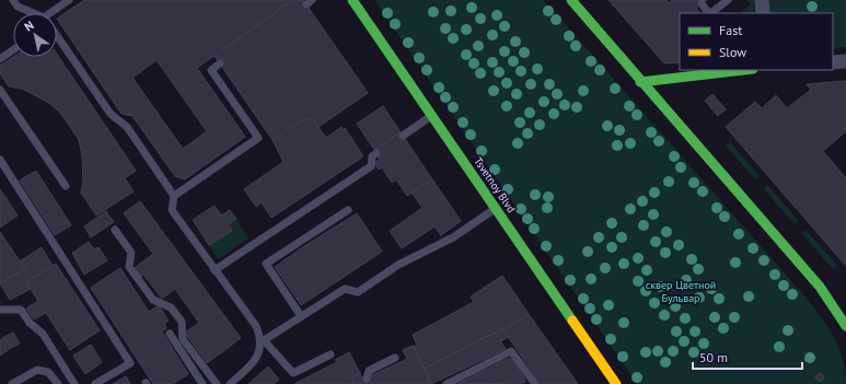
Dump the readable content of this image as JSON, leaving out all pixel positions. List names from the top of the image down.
{
  "streets": {
    "main road": ["Tsvetnoy Blvd"]
  },
  "parks": ["сквер Цветной Бульвар"],
  "legend": ["Fast", "Slow"],
  "scale_bar": "50 m",
  "north": "top left"
}
